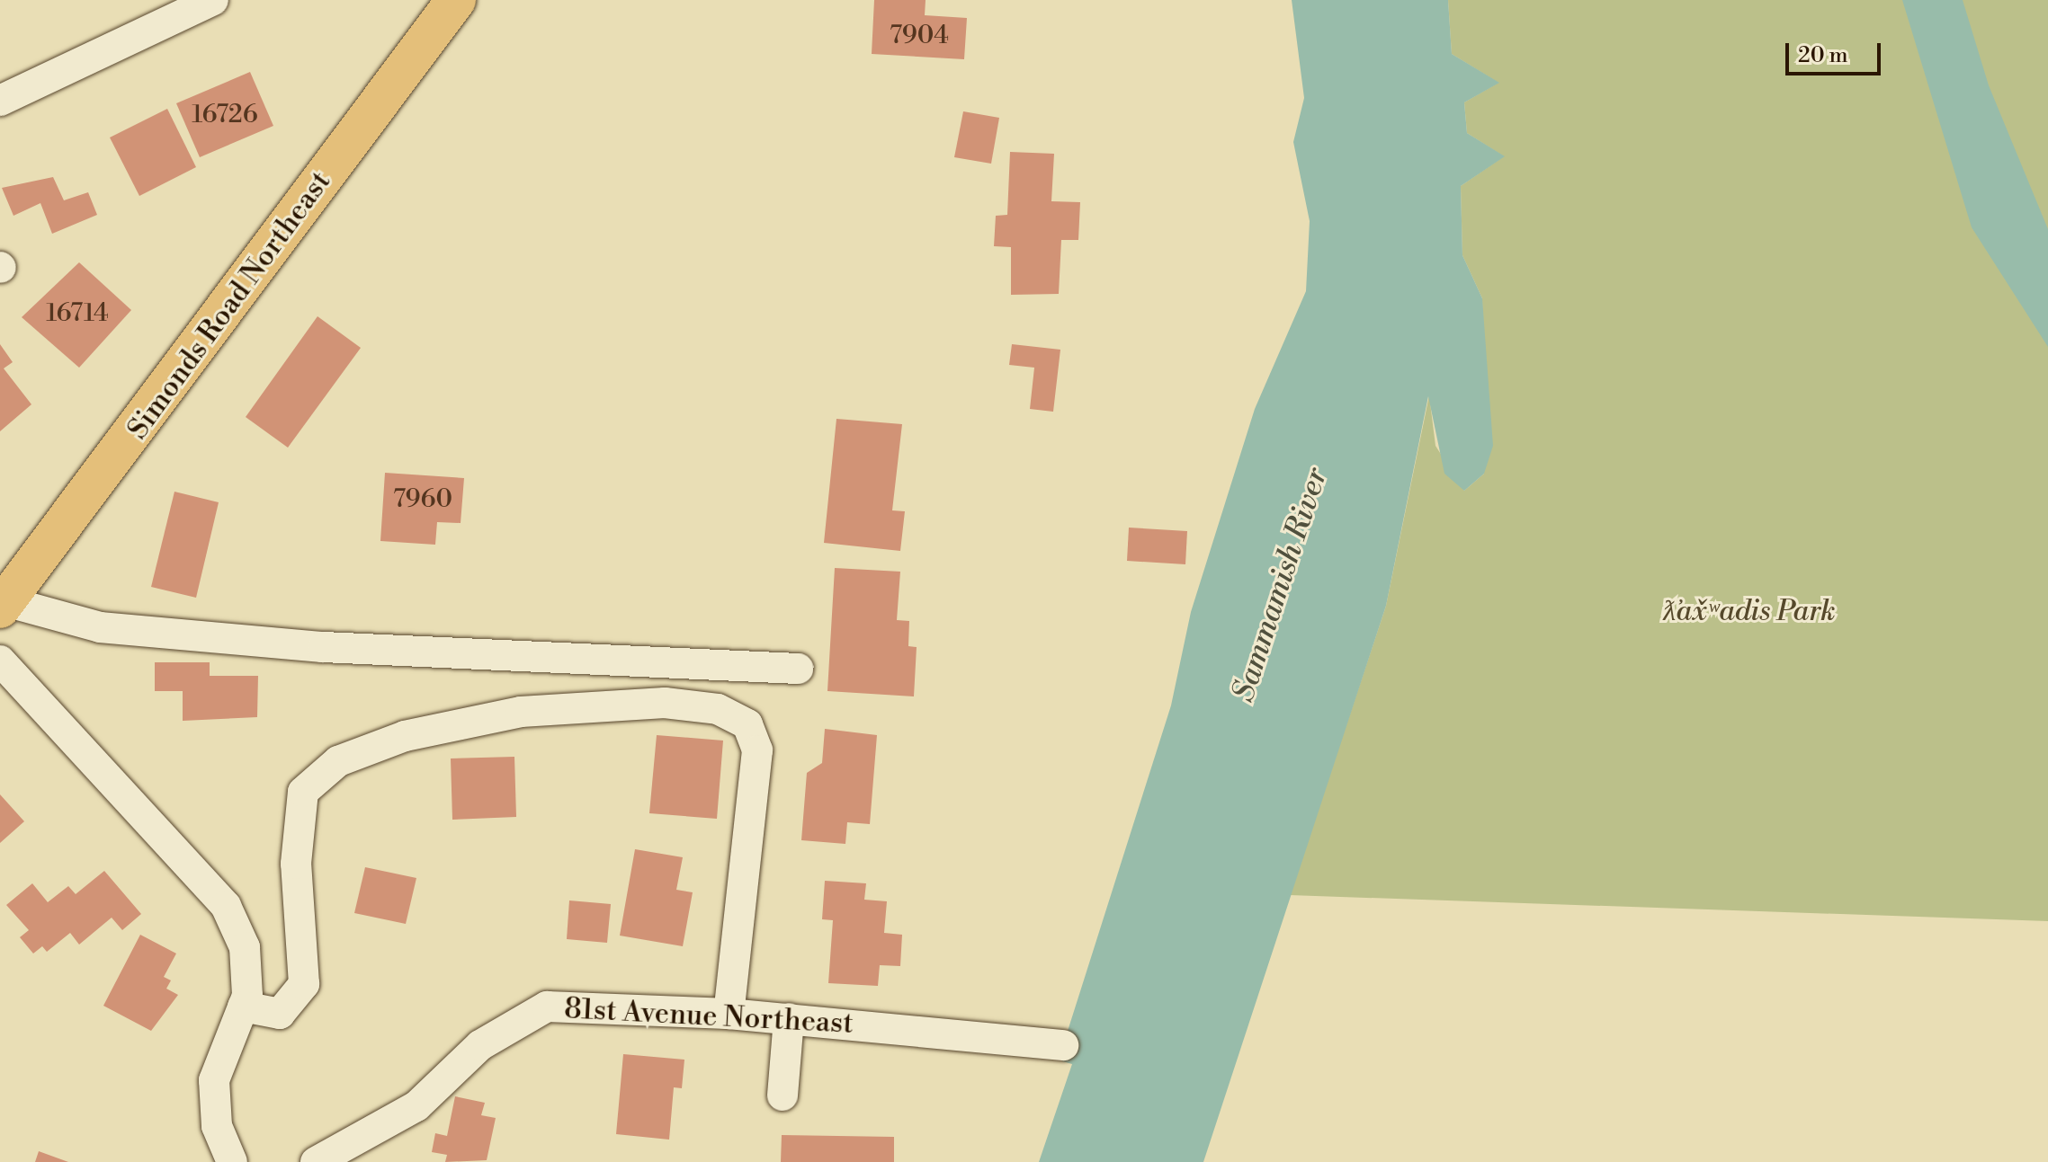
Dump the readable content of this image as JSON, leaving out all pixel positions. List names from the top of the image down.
{
  "streets": {
    "main road": ["Simonds Road Northeast"],
    "street": ["81st Avenue Northeast"]
  },
  "water": ["Sammamish River"],
  "parks": ["ƛ̕ax̌ʷadis Park"],
  "house_numbers": [
    "7904",
    "16726",
    "16714",
    "7960"
  ],
  "scale_bar": "20 m"
}
